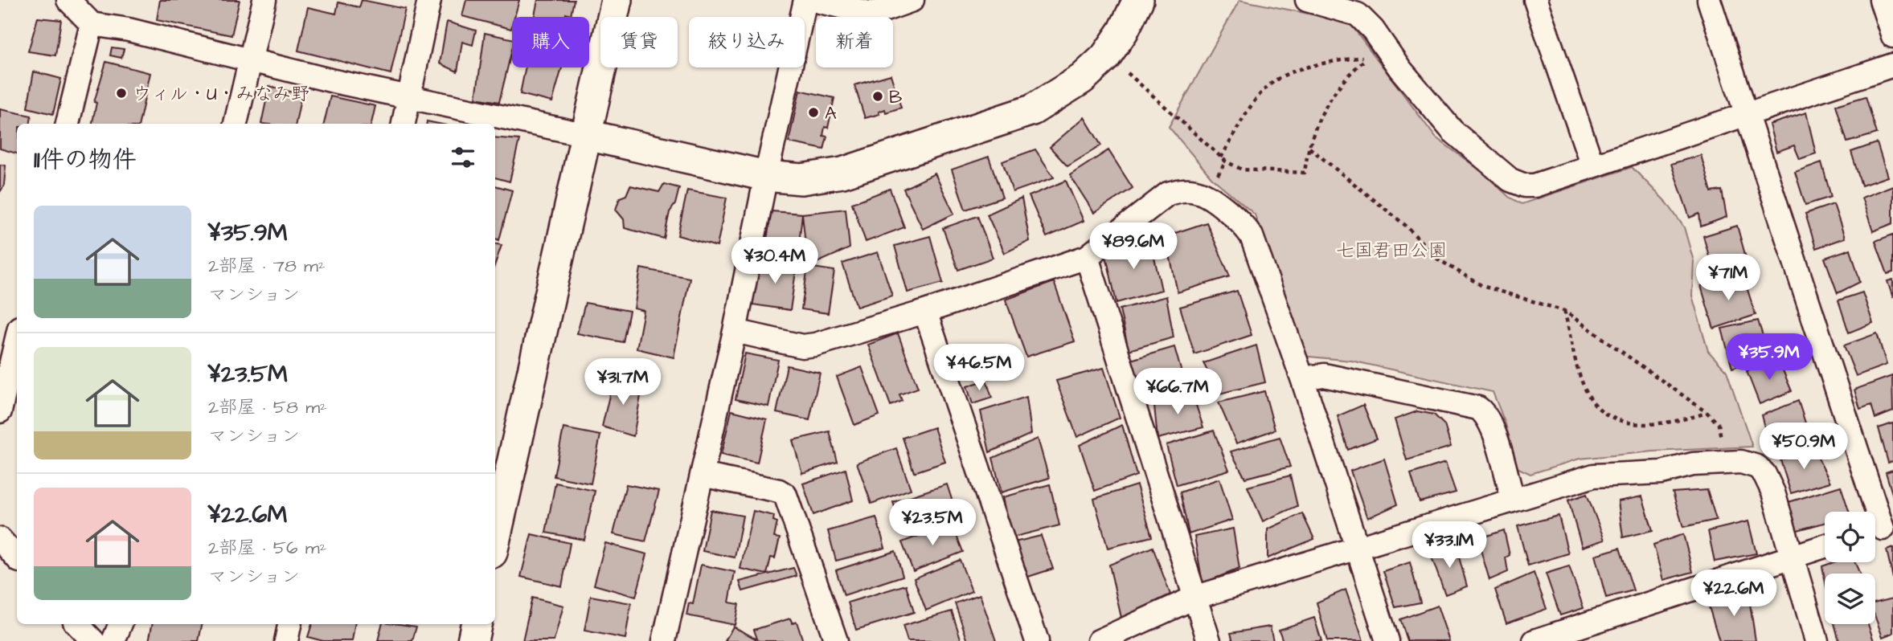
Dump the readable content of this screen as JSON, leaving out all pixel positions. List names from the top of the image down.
{
  "parks": ["七国君田公園"],
  "places": ["ウィル・U・みなみ野", "B", "A"],
  "page": {
    "chip": [
      "購入",
      "賃貸",
      "絞り込み",
      "新着"
    ],
    "heading": "11件の物件",
    "list": [
      {
        "name": "¥35.9M",
        "note": "2部屋 · 78 m² · マンション"
      },
      {
        "name": "¥23.5M",
        "note": "2部屋 · 58 m² · マンション"
      },
      {
        "name": "¥22.6M",
        "note": "2部屋 · 56 m² · マンション"
      }
    ],
    "price": [
      "¥89.6M",
      "¥30.4M",
      "¥71M",
      "¥35.9M",
      "¥46.5M",
      "¥31.7M",
      "¥66.7M",
      "¥50.9M",
      "¥23.5M",
      "¥33.1M",
      "¥22.6M"
    ]
  }
}
